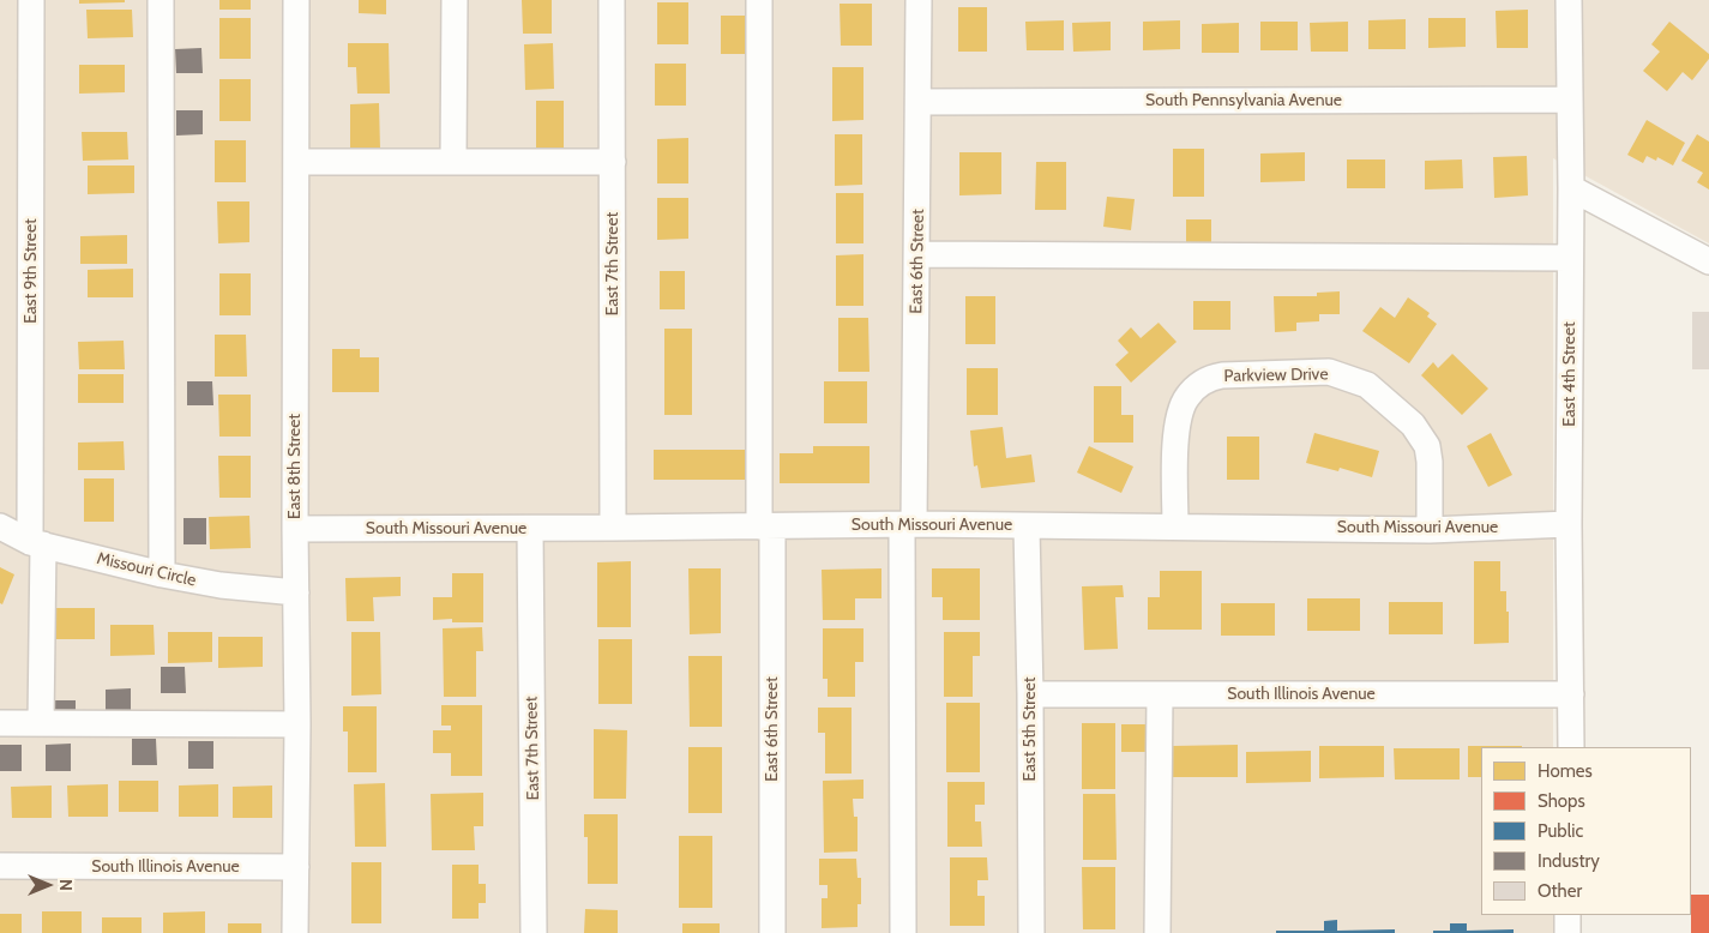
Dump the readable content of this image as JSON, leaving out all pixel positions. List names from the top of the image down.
{
  "streets": {
    "street": [
      "South Pennsylvania Avenue",
      "East 6th Street",
      "East 7th Street",
      "East 9th Street",
      "East 4th Street",
      "Parkview Drive",
      "East 8th Street",
      "South Missouri Avenue",
      "Missouri Circle",
      "South Illinois Avenue",
      "East 5th Street"
    ]
  },
  "crossings": [
    ["South Pennsylvania Avenue", "East 6th Street"],
    ["South Pennsylvania Avenue", "East 4th Street"],
    ["East 6th Street", "South Missouri Avenue"],
    ["East 7th Street", "South Missouri Avenue"],
    ["East 9th Street", "Missouri Circle"],
    ["East 4th Street", "South Missouri Avenue"],
    ["East 4th Street", "South Illinois Avenue"],
    ["Parkview Drive", "South Missouri Avenue"],
    ["East 8th Street", "South Missouri Avenue"],
    ["East 8th Street", "Missouri Circle"],
    ["East 8th Street", "South Illinois Avenue"],
    ["South Missouri Avenue", "East 5th Street"],
    ["South Illinois Avenue", "East 5th Street"]
  ],
  "legend": [
    "Homes",
    "Shops",
    "Public",
    "Industry",
    "Other"
  ],
  "north": "right"
}
